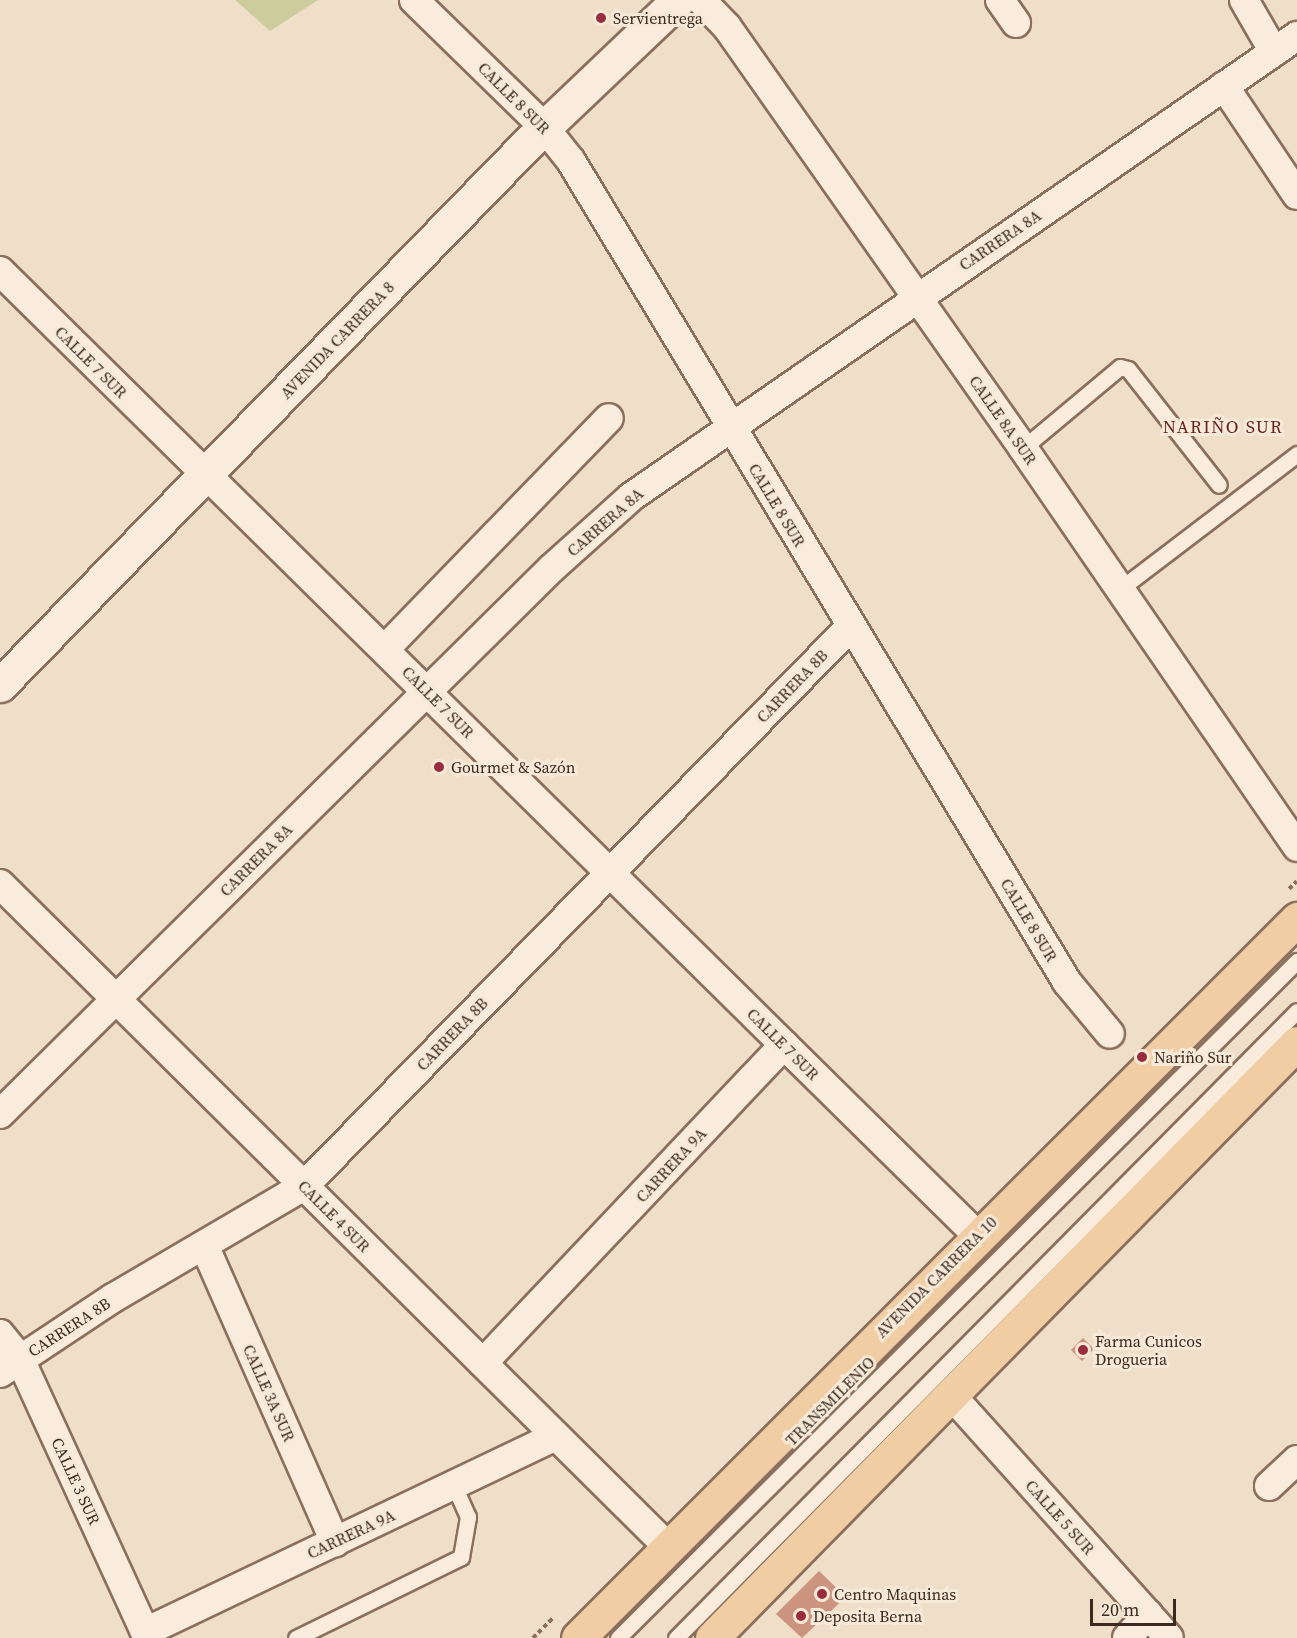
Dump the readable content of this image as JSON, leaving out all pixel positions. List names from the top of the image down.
{
  "streets": {
    "main road": ["AVENIDA CARRERA 8", "AVENIDA CARRERA 10"],
    "street": [
      "CALLE 8 SUR",
      "CARRERA 8A",
      "CALLE 7 SUR",
      "CALLE 8A SUR",
      "CARRERA 8B",
      "CARRERA 9A",
      "CALLE 4 SUR",
      "CALLE 3A SUR",
      "CALLE 3 SUR",
      "CALLE 5 SUR"
    ],
    "lane": ["TRANSMILENIO"]
  },
  "crossings": [
    ["CALLE 8 SUR", "CARRERA 8A"],
    ["CALLE 8 SUR", "AVENIDA CARRERA 8"],
    ["CALLE 8 SUR", "CARRERA 8B"],
    ["CARRERA 8A", "CALLE 7 SUR"],
    ["CARRERA 8A", "CALLE 8A SUR"],
    ["CARRERA 8A", "CALLE 4 SUR"],
    ["AVENIDA CARRERA 8", "CALLE 7 SUR"],
    ["CALLE 7 SUR", "CARRERA 8B"],
    ["CALLE 7 SUR", "CARRERA 9A"],
    ["CALLE 7 SUR", "AVENIDA CARRERA 10"],
    ["CARRERA 8B", "CALLE 4 SUR"],
    ["CARRERA 8B", "CALLE 3A SUR"],
    ["CARRERA 8B", "CALLE 3 SUR"],
    ["CARRERA 9A", "CALLE 4 SUR"],
    ["CARRERA 9A", "CALLE 3A SUR"],
    ["CARRERA 9A", "CALLE 3 SUR"],
    ["CALLE 4 SUR", "AVENIDA CARRERA 10"]
  ],
  "districts": ["NARIÑO SUR"],
  "places": [
    "Servientrega",
    "Gourmet & Sazón",
    "Nariño Sur",
    "Farma Cunicos Drogueria",
    "Centro Maquinas",
    "Deposita Berna"
  ],
  "scale_bar": "20 m"
}
